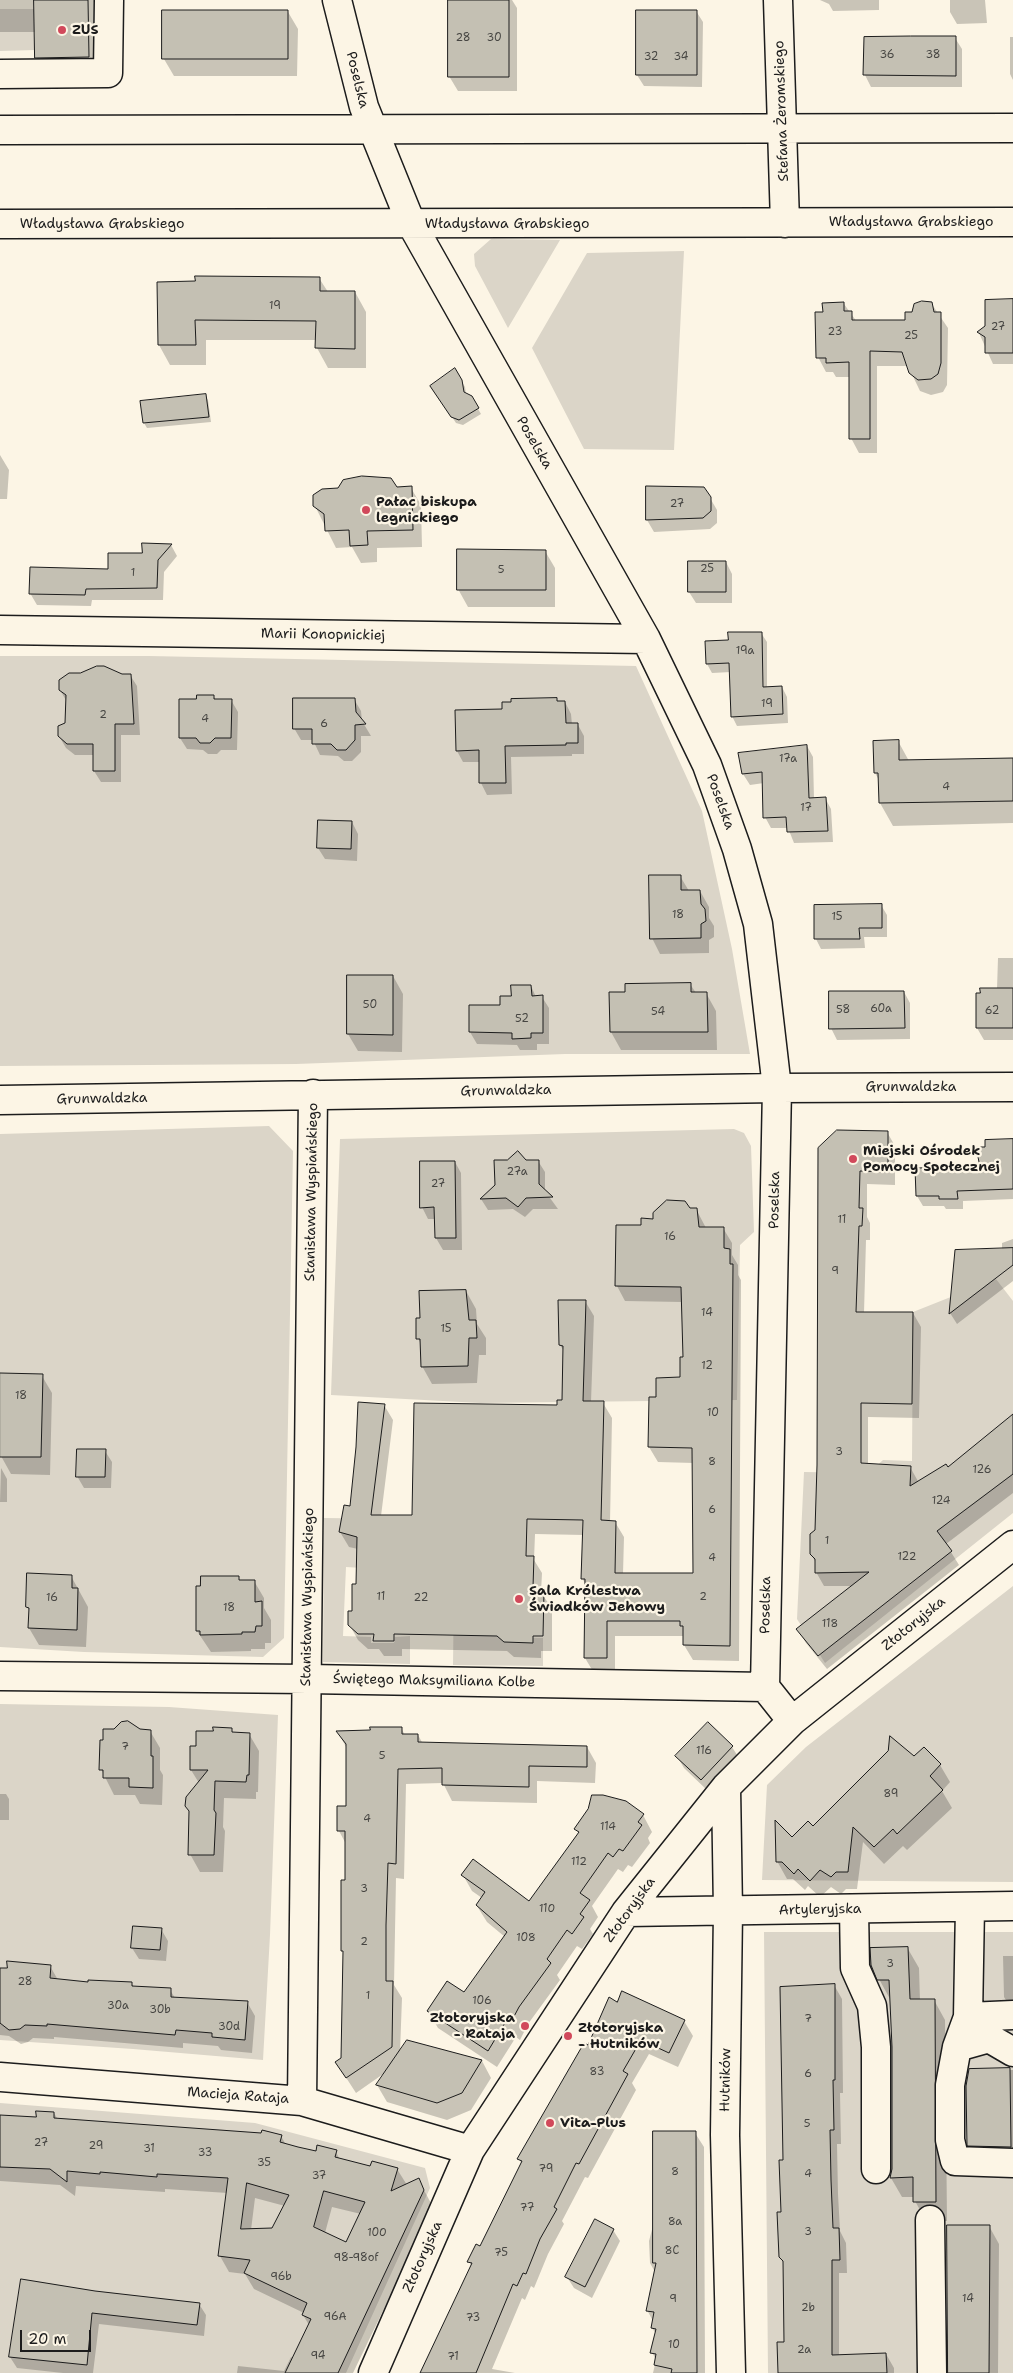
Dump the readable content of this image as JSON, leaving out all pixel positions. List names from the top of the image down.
{
  "streets": {
    "street": [
      "Poselska",
      "Stefana Żeromskiego",
      "Władysława Grabskiego",
      "Marii Konopnickiej",
      "Grunwaldzka",
      "Stanisława Wyspiańskiego",
      "Złotoryjska",
      "Świętego Maksymiliana Kolbe",
      "Artyleryjska",
      "Hutników",
      "Macieja Rataja"
    ]
  },
  "crossings": [
    ["Poselska", "Władysława Grabskiego"],
    ["Poselska", "Marii Konopnickiej"],
    ["Poselska", "Grunwaldzka"],
    ["Poselska", "Świętego Maksymiliana Kolbe"],
    ["Stefana Żeromskiego", "Władysława Grabskiego"],
    ["Grunwaldzka", "Stanisława Wyspiańskiego"],
    ["Stanisława Wyspiańskiego", "Świętego Maksymiliana Kolbe"],
    ["Stanisława Wyspiańskiego", "Macieja Rataja"],
    ["Złotoryjska", "Artyleryjska"],
    ["Złotoryjska", "Hutników"],
    ["Złotoryjska", "Macieja Rataja"],
    ["Artyleryjska", "Hutników"]
  ],
  "places": [
    "ZUS",
    "Pałac biskupa legnickiego",
    "Miejski Ośrodek Pomocy Społecznej",
    "Sala Królestwa Świadków Jehowy",
    "Złotoryjska - Rataja",
    "Złotoryjska - Hutników",
    "Vita-Plus"
  ],
  "house_numbers": [
    "28",
    "30",
    "36",
    "38",
    "32",
    "34",
    "19",
    "27",
    "23",
    "25",
    "27",
    "25",
    "5",
    "1",
    "19a",
    "19",
    "2",
    "4",
    "6",
    "17a",
    "4",
    "17",
    "18",
    "15",
    "50",
    "60a",
    "58",
    "62",
    "54",
    "52",
    "27a",
    "27",
    "11",
    "16",
    "9",
    "14",
    "15",
    "12",
    "18",
    "10",
    "3",
    "8",
    "126",
    "124",
    "6",
    "1",
    "122",
    "4",
    "11",
    "2",
    "16",
    "22",
    "18",
    "118",
    "7",
    "116",
    "5",
    "89",
    "4",
    "114",
    "112",
    "3",
    "110",
    "108",
    "2",
    "3",
    "28",
    "1",
    "106",
    "30a",
    "30b",
    "7",
    "30d",
    "83",
    "6",
    "5",
    "27",
    "29",
    "31",
    "33",
    "35",
    "79",
    "8",
    "4",
    "37",
    "77",
    "8a",
    "3",
    "100",
    "8C",
    "75",
    "98-98of",
    "96b",
    "9",
    "14",
    "2b",
    "96A",
    "73",
    "10",
    "2a",
    "94",
    "71"
  ],
  "scale_bar": "20 m"
}
